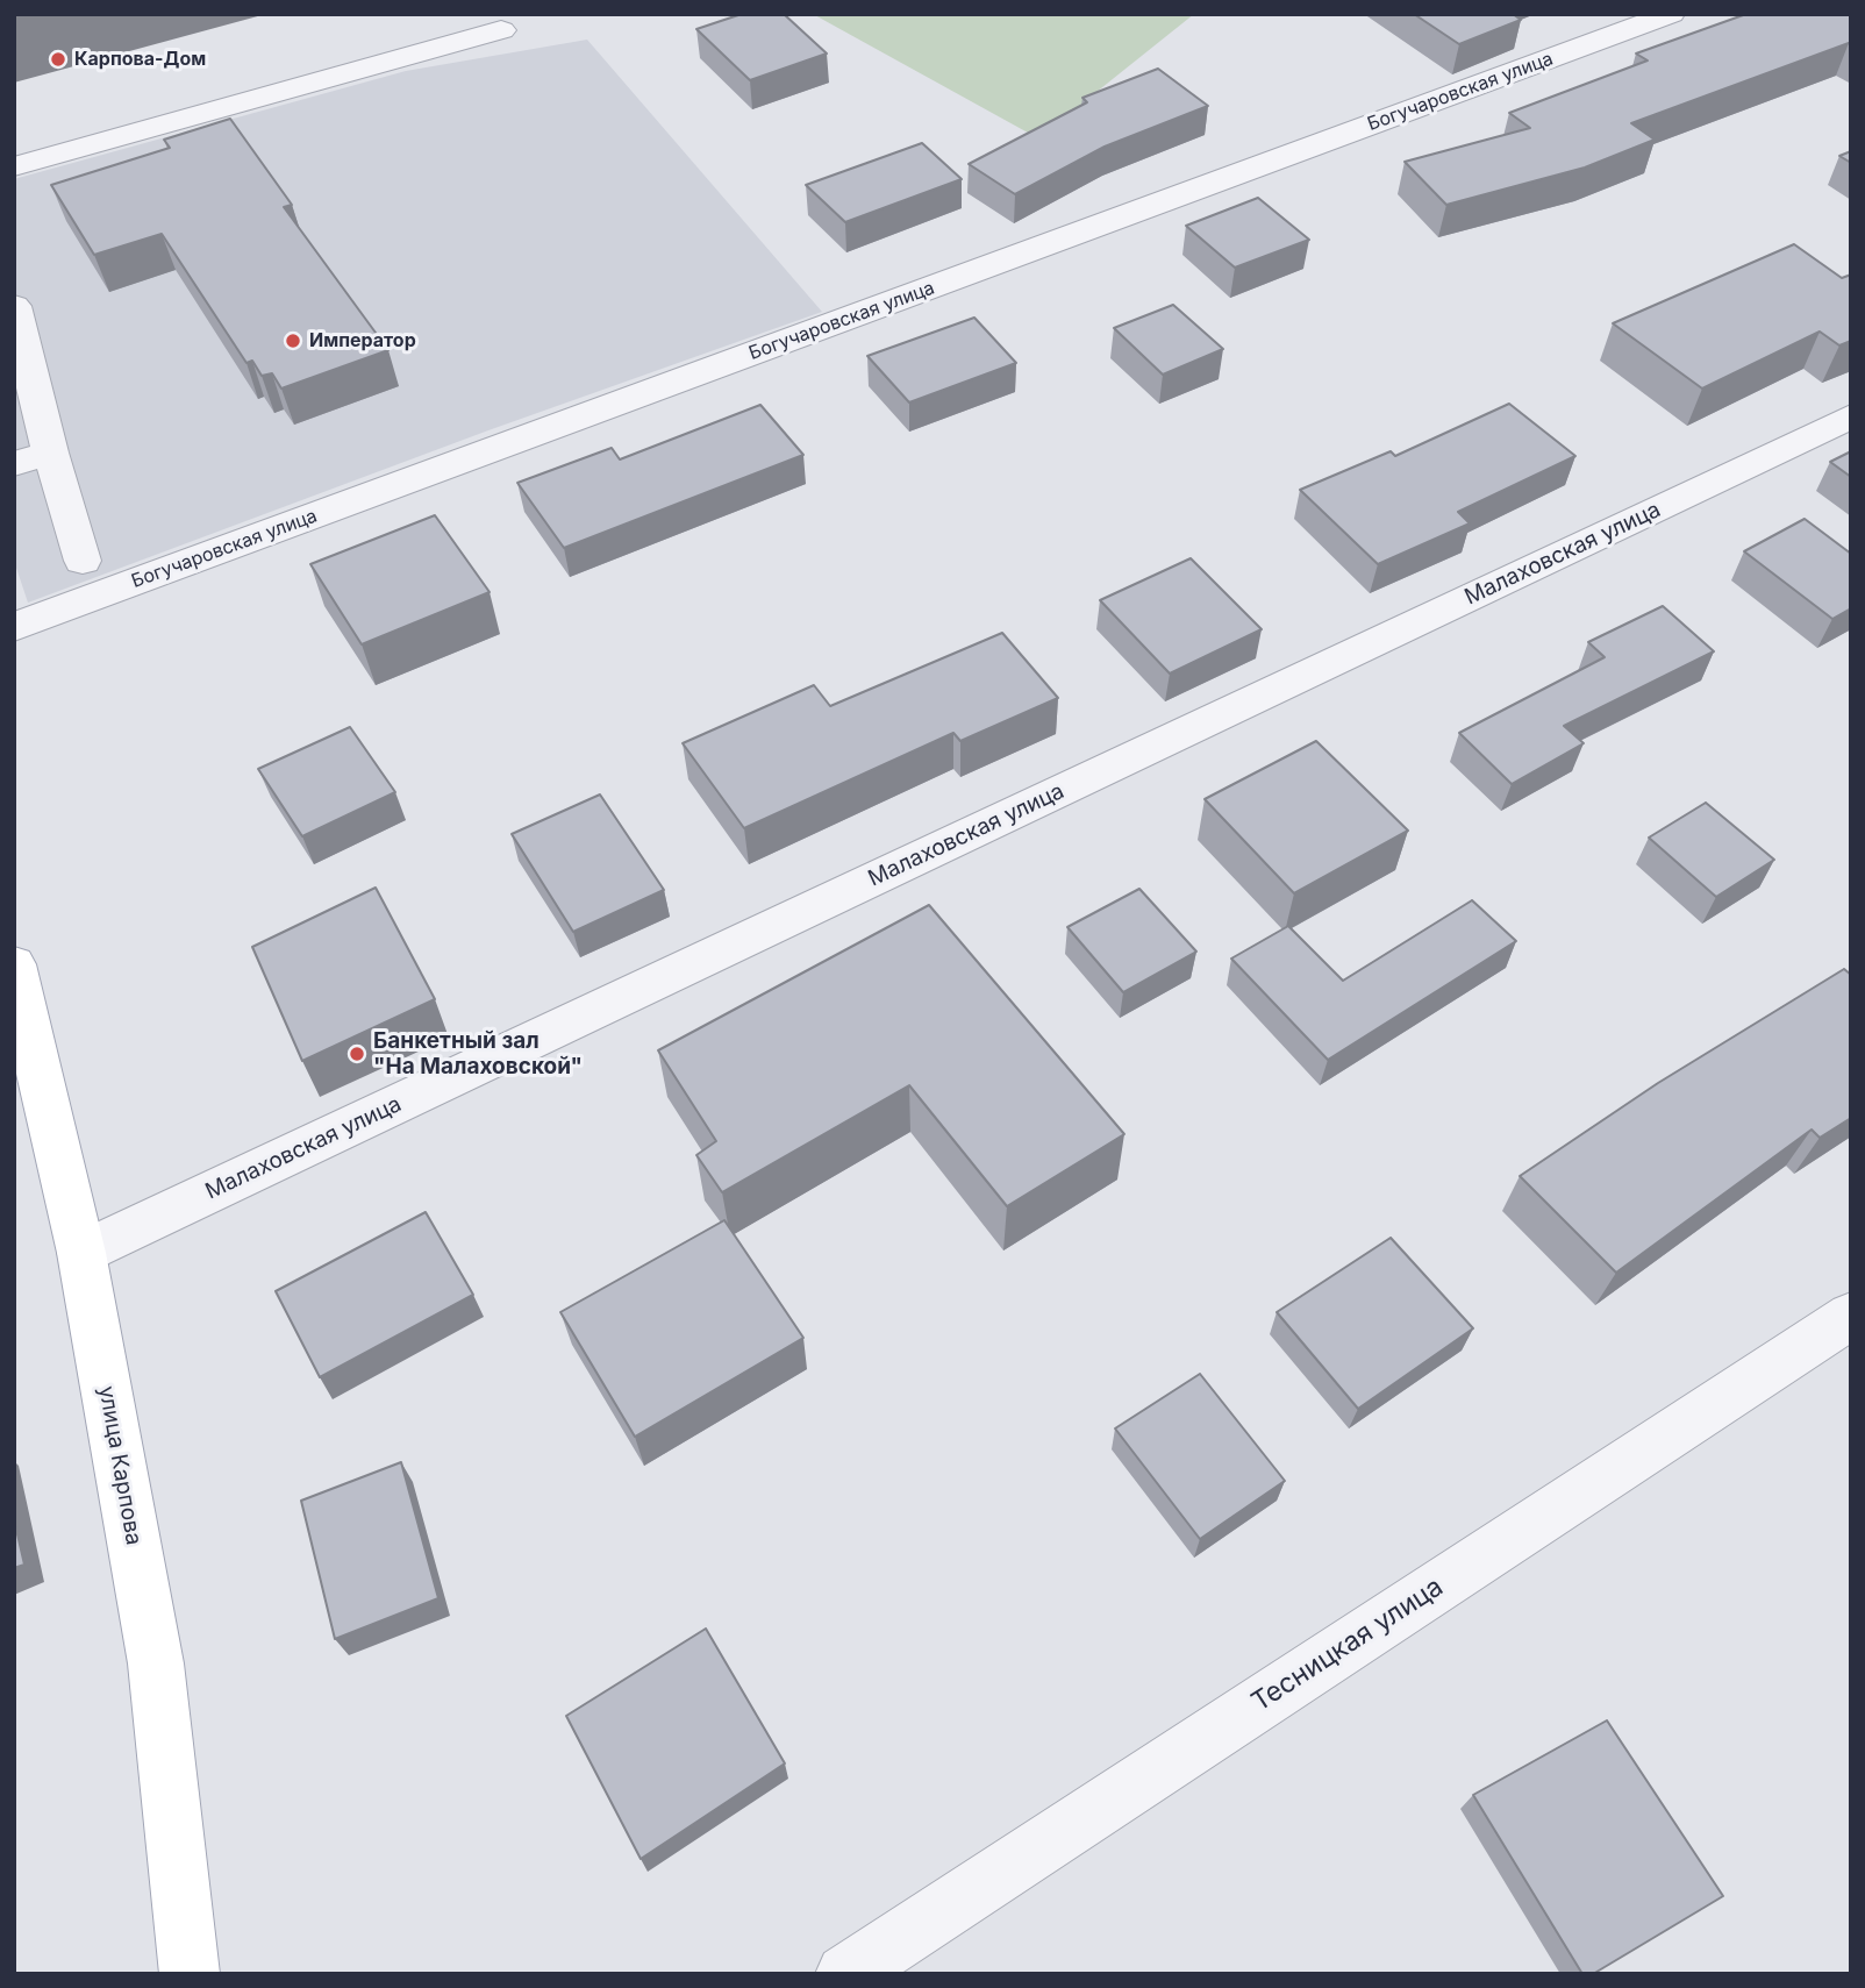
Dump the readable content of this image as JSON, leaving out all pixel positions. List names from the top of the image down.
{
  "streets": {
    "main road": ["улица Карпова"],
    "street": ["Богучаровская улица", "Малаховская улица", "Тесницкая улица"]
  },
  "crossings": [
    ["Малаховская улица", "улица Карпова"]
  ],
  "places": ["Карпова-Дом", "Император", "Банкетный зал \"На Малаховской\""]
}
